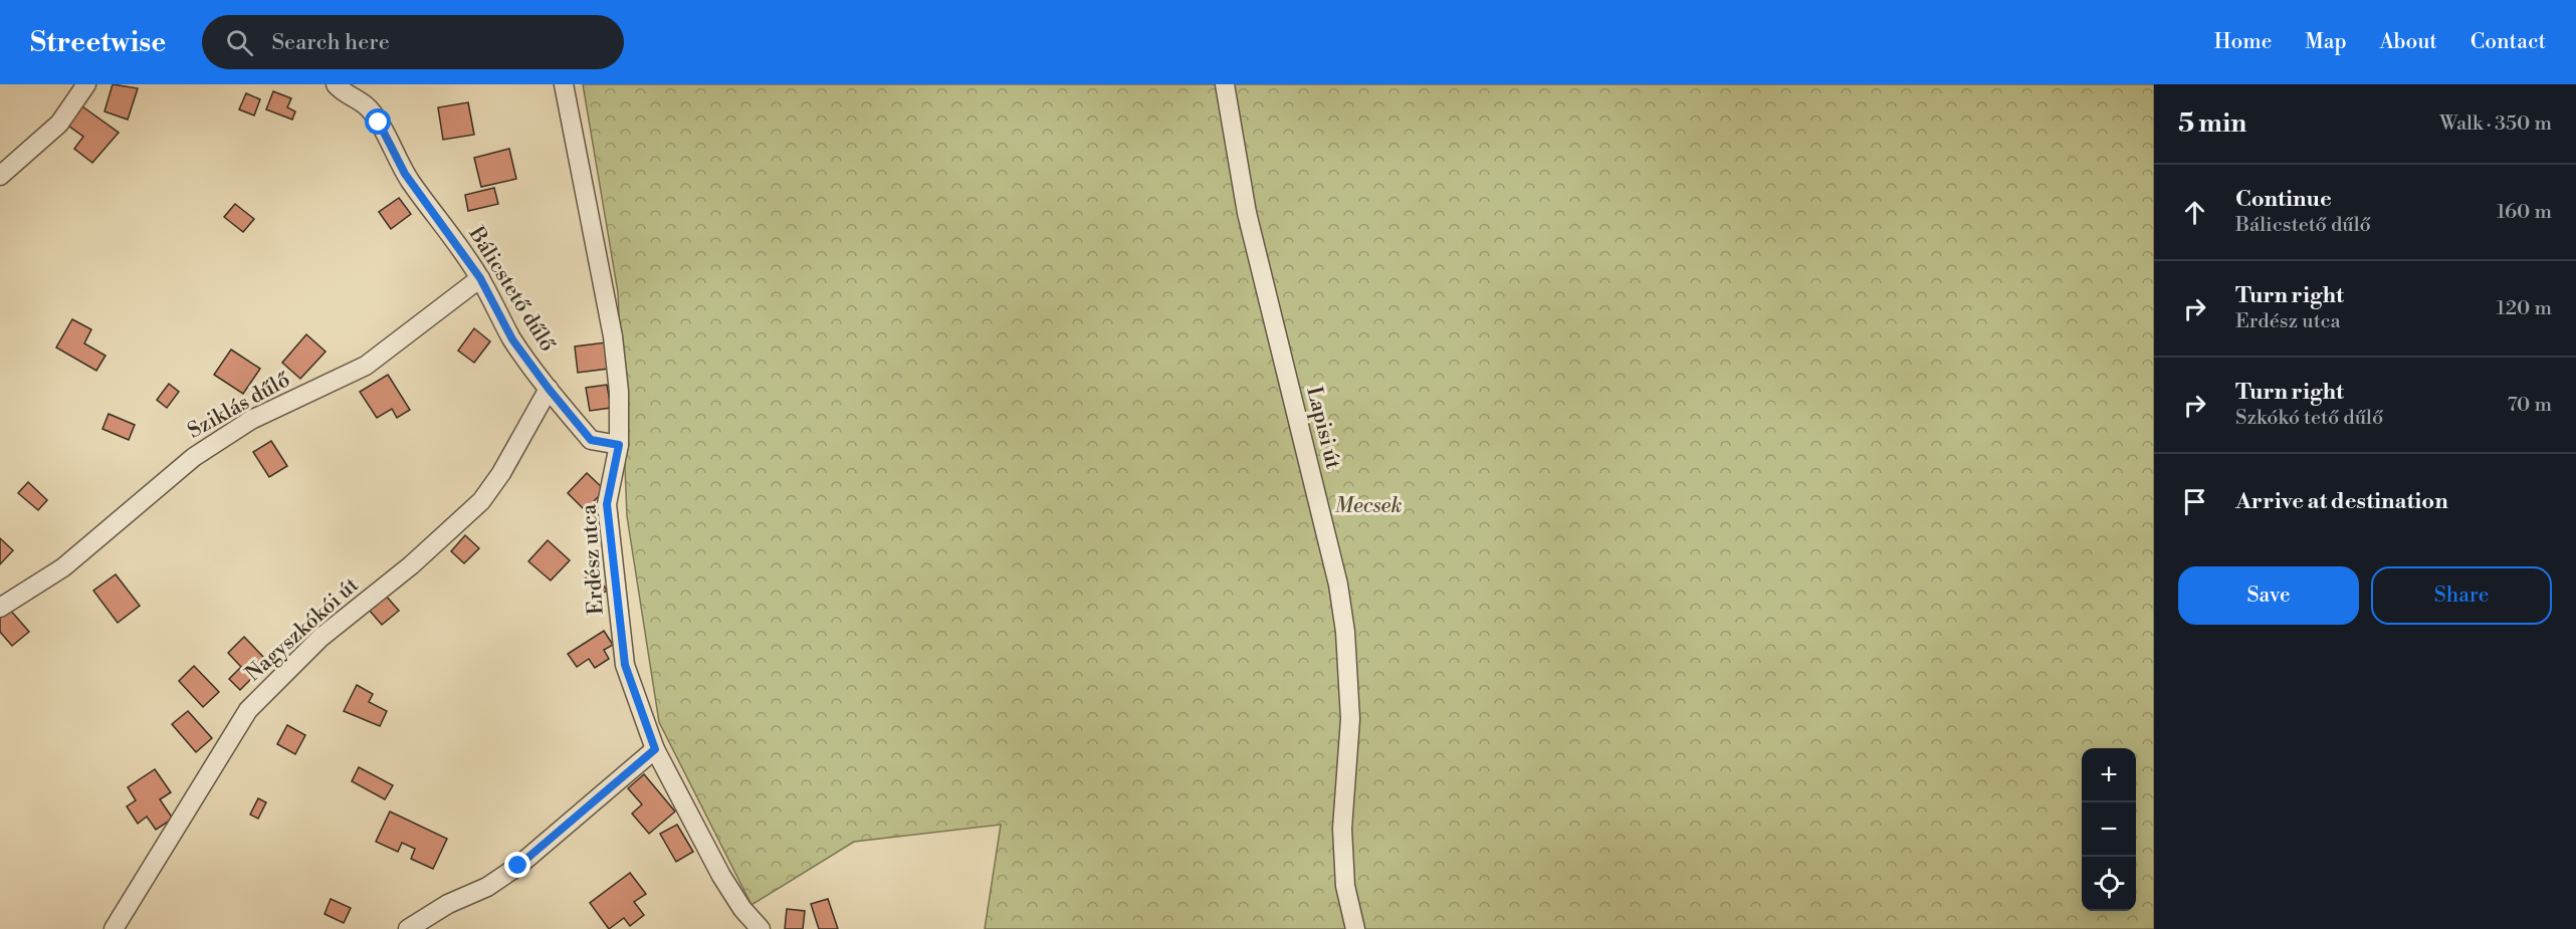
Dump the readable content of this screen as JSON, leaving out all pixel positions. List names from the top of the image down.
{
  "streets": {
    "street": [
      "Bálicstető dűlő",
      "Sziklás dűlő",
      "Lapisi út",
      "Erdész utca",
      "Nagyszkókói út"
    ]
  },
  "crossings": [
    ["Bálicstető dűlő", "Sziklás dűlő"],
    ["Bálicstető dűlő", "Erdész utca"],
    ["Bálicstető dűlő", "Nagyszkókói út"]
  ],
  "parks": ["Mecsek"],
  "page": {
    "header": "Streetwise",
    "search": "Search here",
    "nav": [
      "Home",
      "Map",
      "About",
      "Contact"
    ],
    "heading": ["5 min", "Walk · 350 m"],
    "list": [
      ["Continue", "Bálicstető dűlő", "160 m"],
      ["Turn right", "Erdész utca", "120 m"],
      ["Turn right", "Szkókó tető dűlő", "70 m"],
      "Arrive at destination"
    ],
    "buttons": ["Save", "Share"],
    "map_buttons": ["+", "−"]
  }
}
